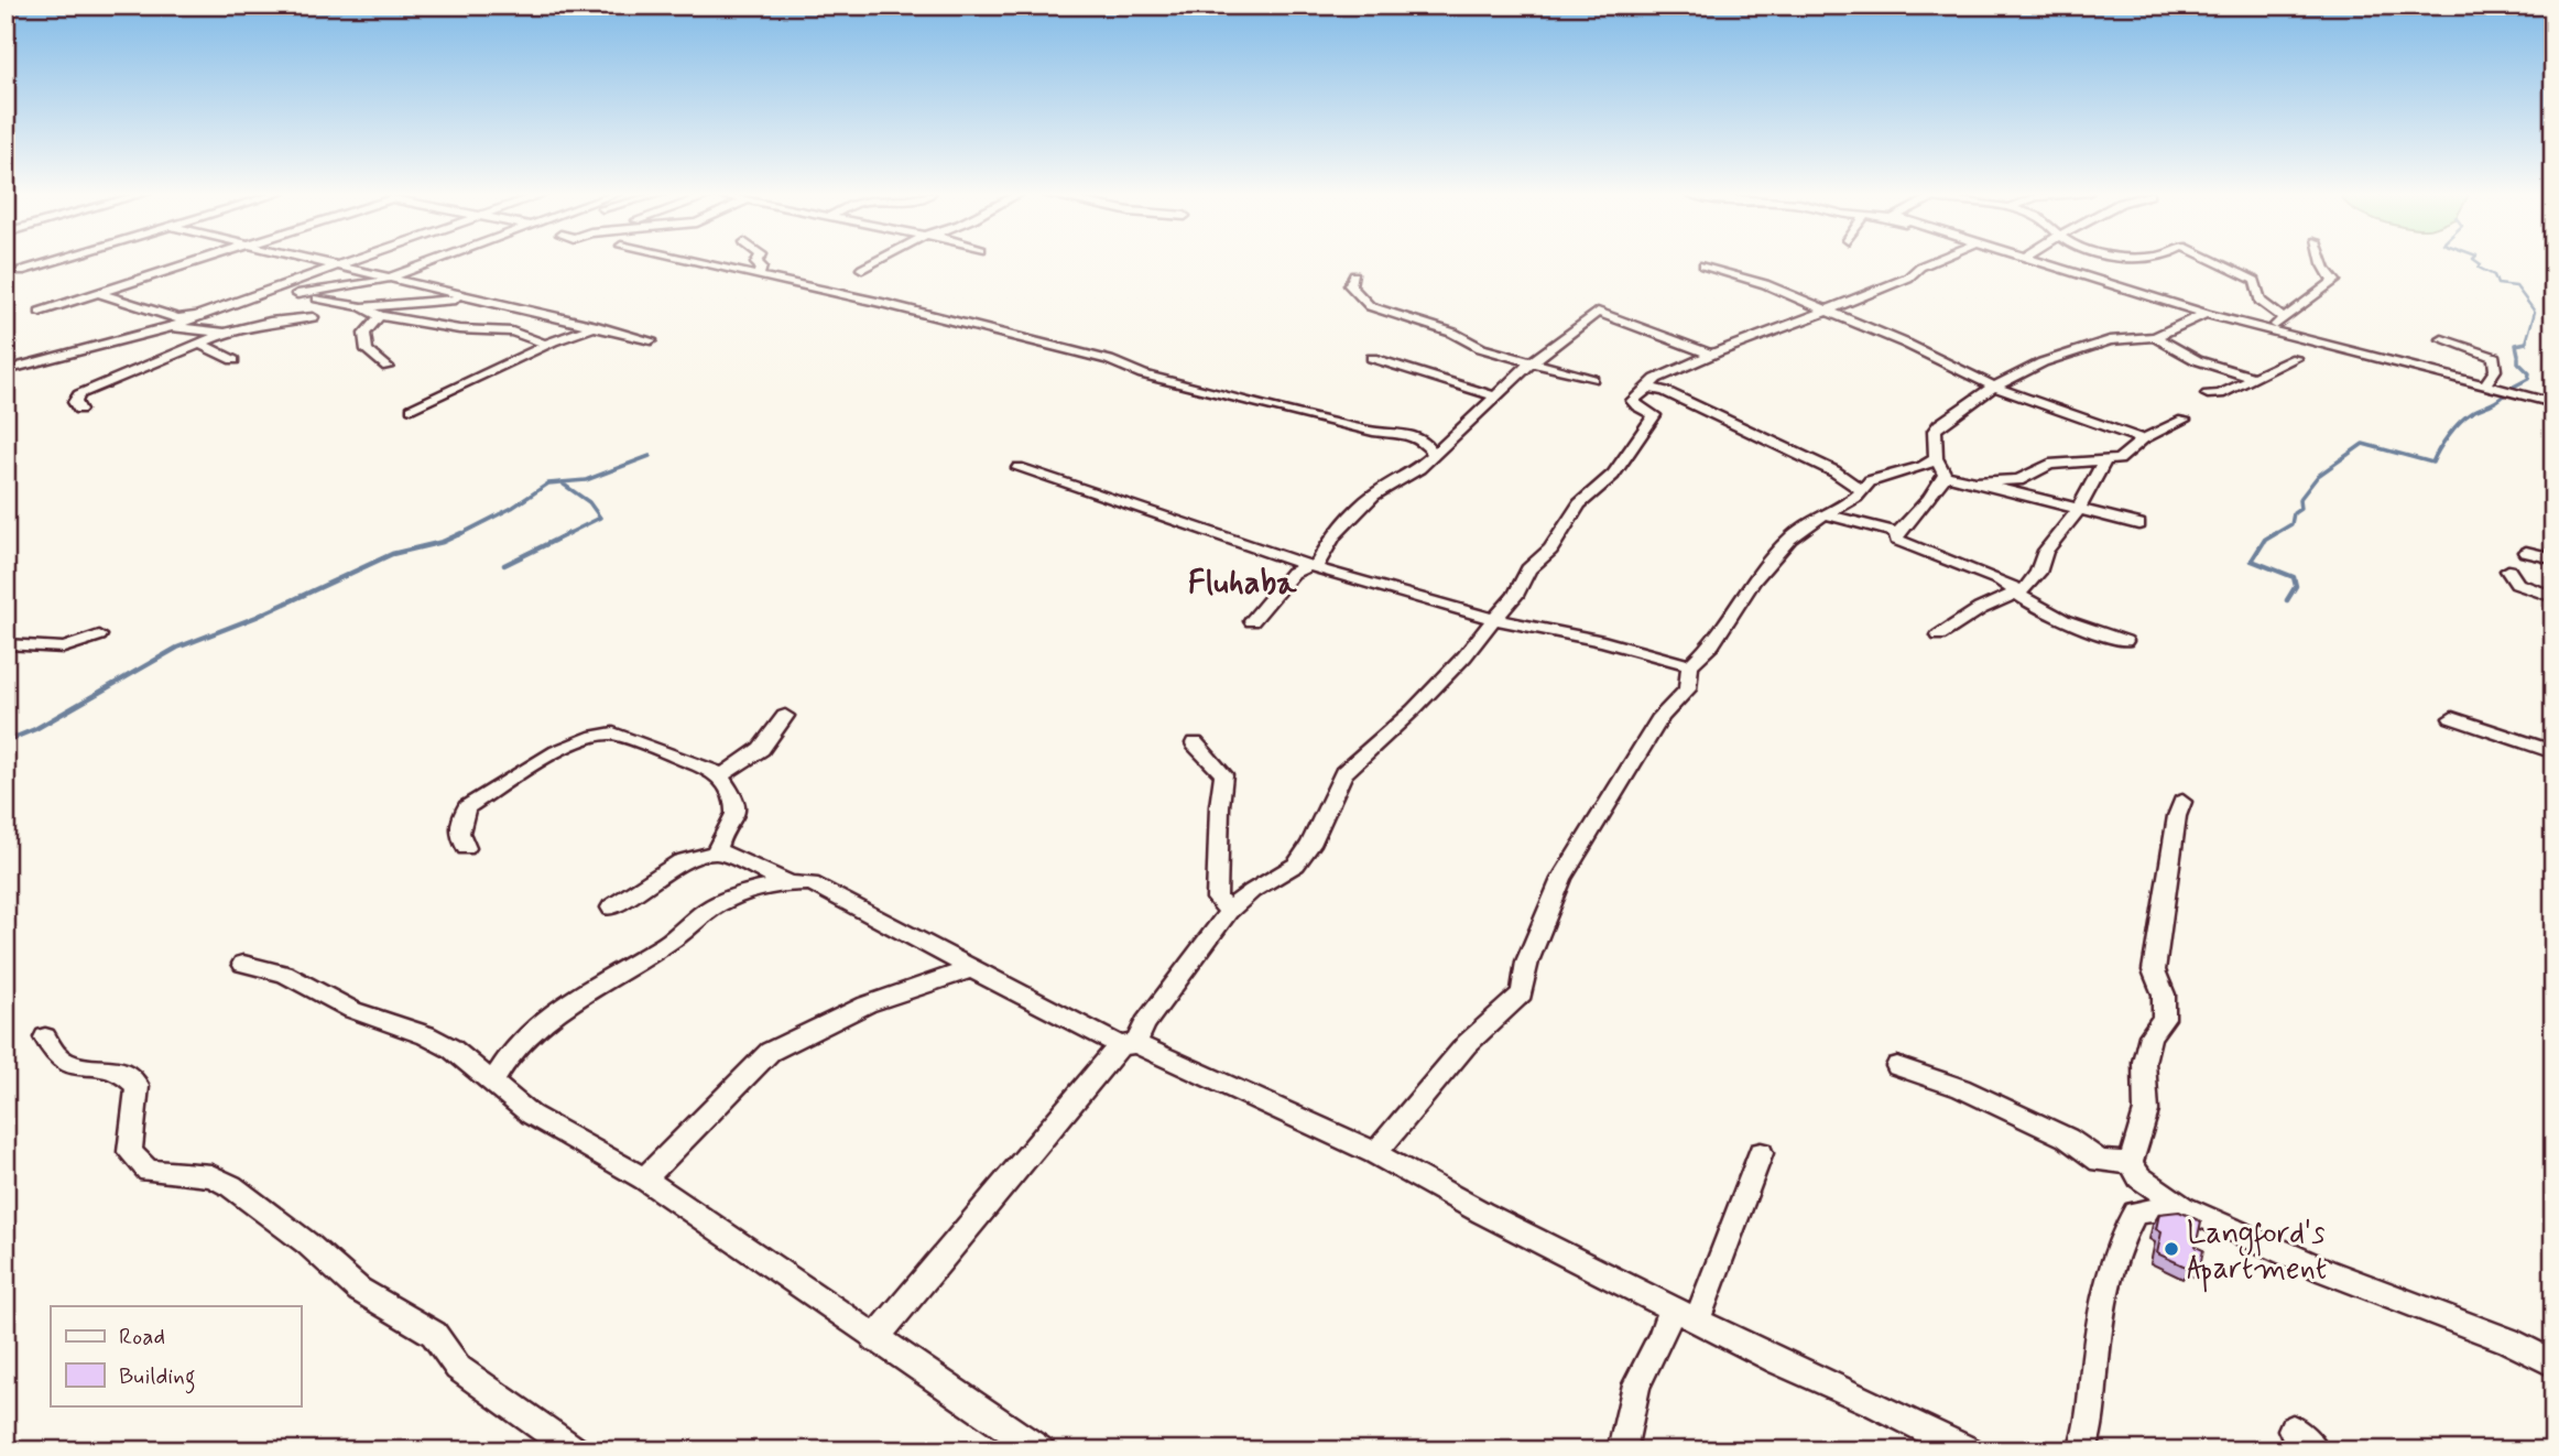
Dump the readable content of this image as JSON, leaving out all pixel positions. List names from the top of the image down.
{
  "districts": ["Fluhaba"],
  "places": ["Langford's Apartment"],
  "legend": ["Road", "Building"]
}
